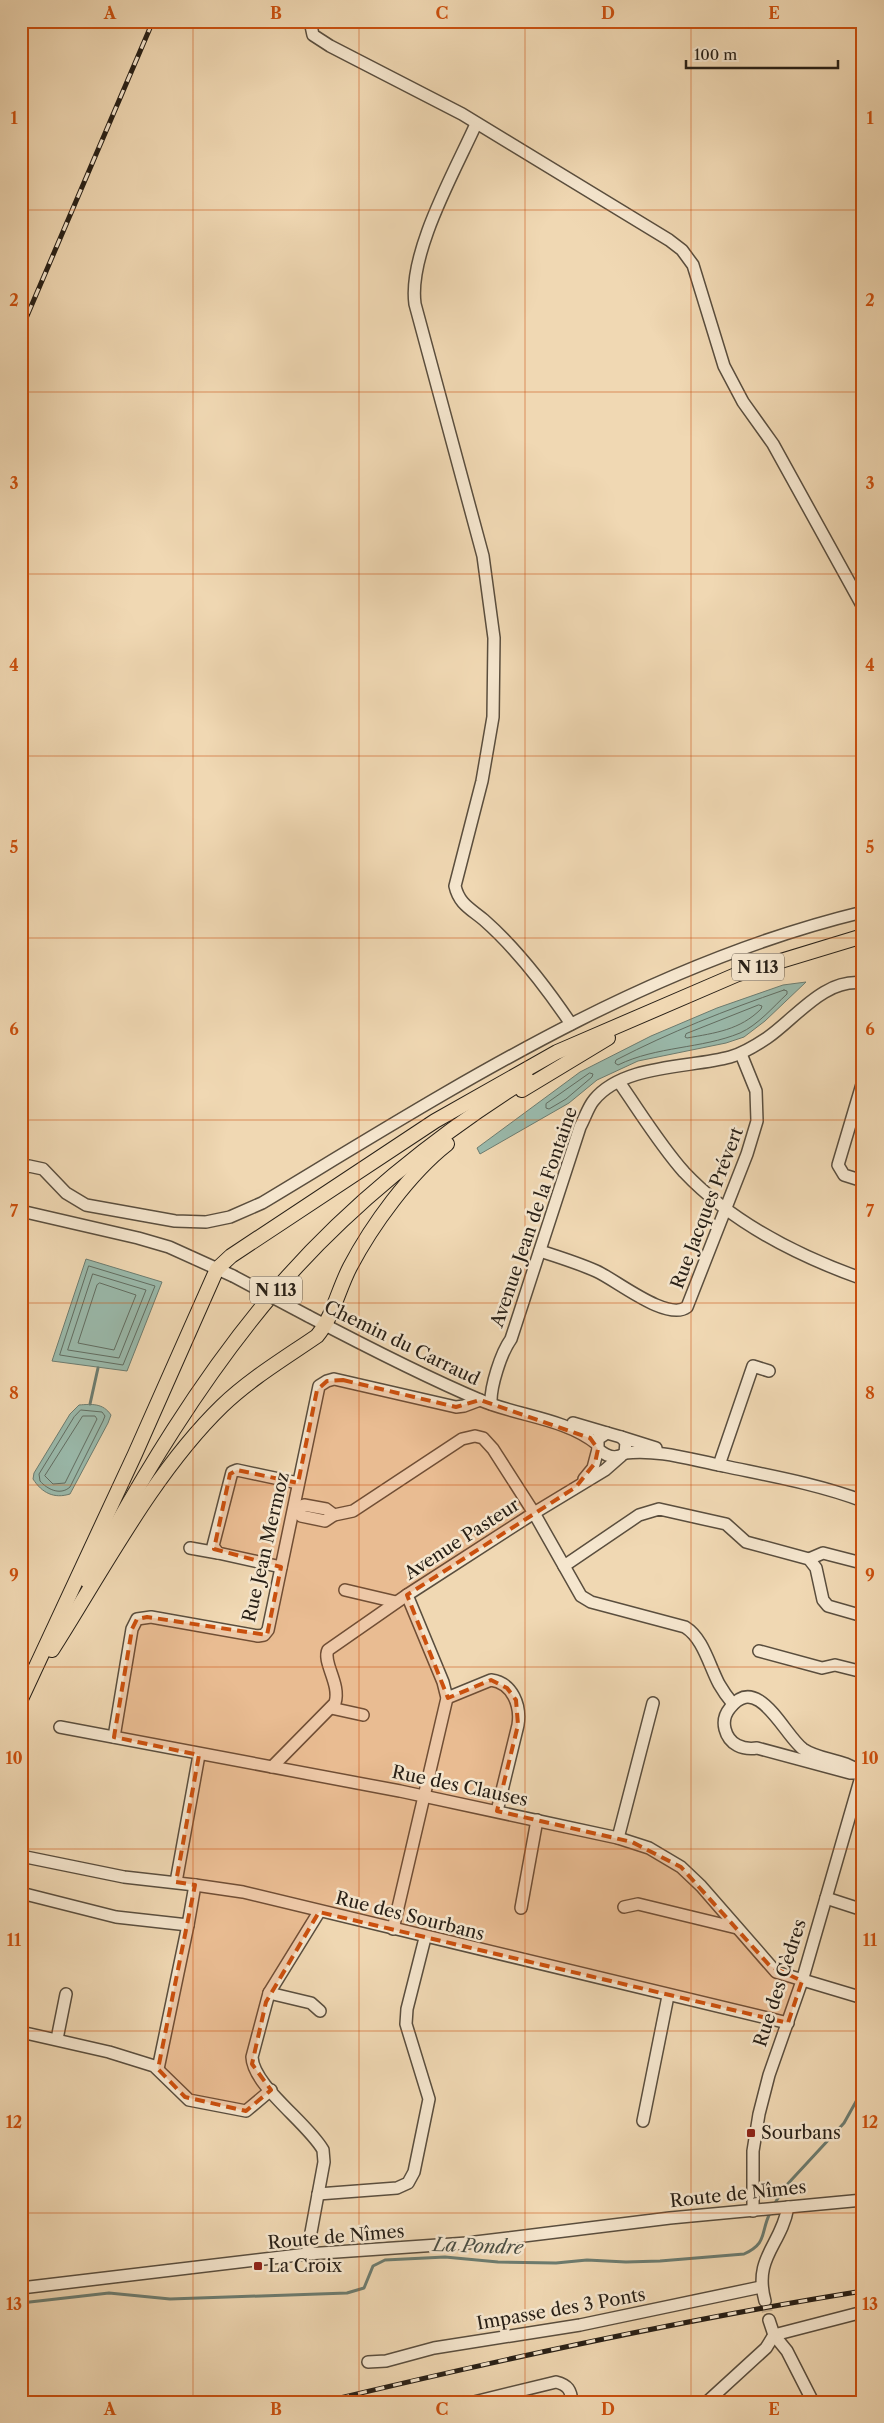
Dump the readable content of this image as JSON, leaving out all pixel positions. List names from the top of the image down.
{
  "streets": {
    "main road": ["N 113"],
    "street": [
      "Rue Jacques Prévert",
      "Avenue Jean de la Fontaine",
      "Chemin du Carraud",
      "Avenue Pasteur",
      "Rue Jean Mermoz",
      "Rue des Clauses",
      "Rue des Sourbans",
      "Rue des Cèdres",
      "Route de Nîmes",
      "Impasse des 3 Ponts"
    ]
  },
  "crossings": [
    ["Rue Jacques Prévert", "Avenue Jean de la Fontaine"],
    ["Avenue Jean de la Fontaine", "Chemin du Carraud"],
    ["Avenue Jean de la Fontaine", "Rue Jean Mermoz"],
    ["Chemin du Carraud", "Avenue Pasteur"],
    ["Chemin du Carraud", "Rue Jean Mermoz"],
    ["Rue Jean Mermoz", "Rue des Clauses"],
    ["Rue des Clauses", "Rue des Cèdres"],
    ["Rue des Sourbans", "Rue des Cèdres"],
    ["Rue des Cèdres", "Route de Nîmes"]
  ],
  "water": ["La Pondre"],
  "places": {
    "transit": ["Sourbans", "La Croix"]
  },
  "scale_bar": "100 m",
  "grid": {
    "columns": [
      "A",
      "B",
      "C",
      "D",
      "E"
    ],
    "rows": [
      "1",
      "2",
      "3",
      "4",
      "5",
      "6",
      "7",
      "8",
      "9",
      "10",
      "11",
      "12",
      "13"
    ]
  }
}
